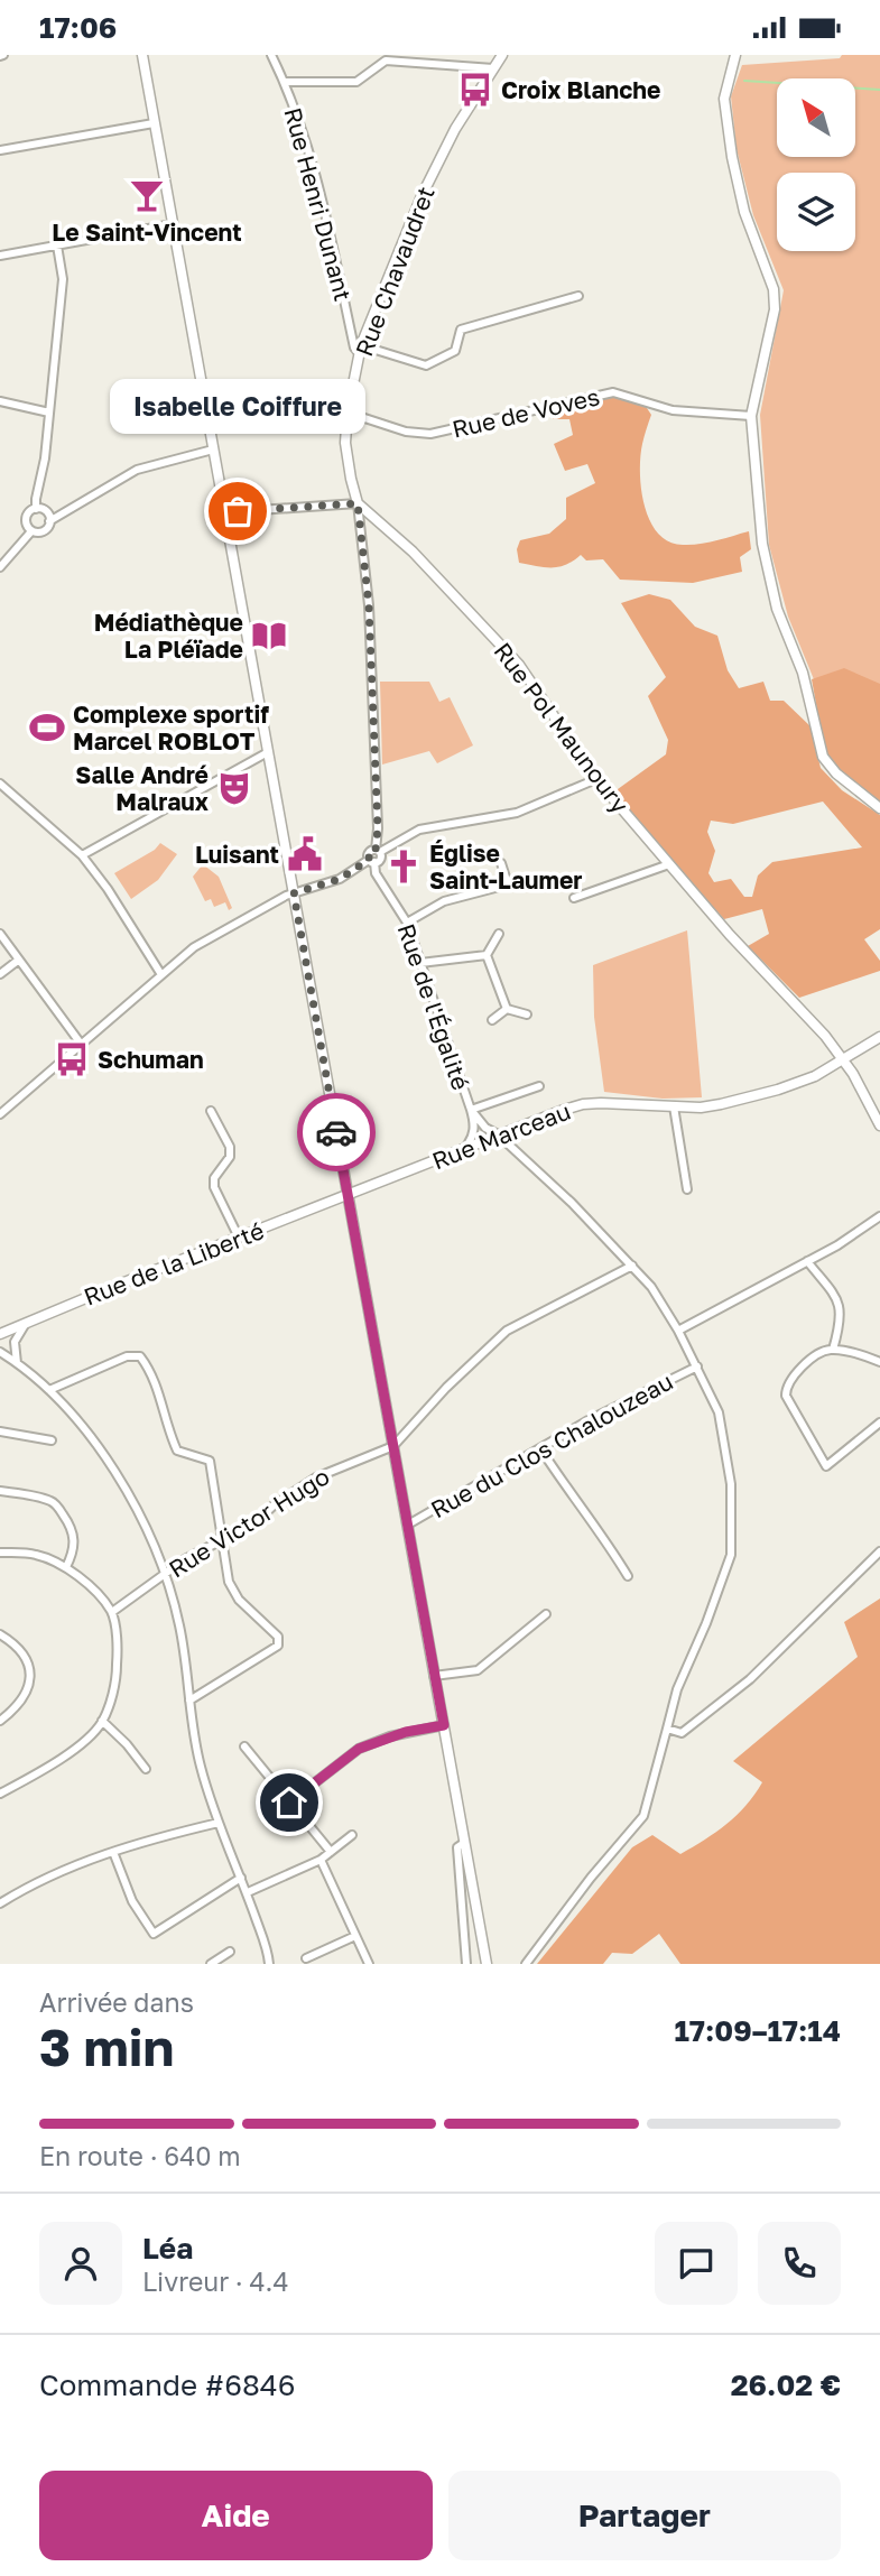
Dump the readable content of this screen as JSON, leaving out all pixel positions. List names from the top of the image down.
{
  "streets": {
    "street": [
      "Rue Henri Dunant",
      "Rue Chavaudret",
      "Rue de Voves",
      "Rue Pol Maunoury",
      "Rue de l'Égalité",
      "Rue Marceau",
      "Rue de la Liberté",
      "Rue du Clos Chalouzeau",
      "Rue Victor Hugo"
    ]
  },
  "crossings": [
    ["Rue Henri Dunant", "Rue Chavaudret"],
    ["Rue Chavaudret", "Rue de Voves"],
    ["Rue Chavaudret", "Rue Pol Maunoury"],
    ["Rue Pol Maunoury", "Rue Marceau"],
    ["Rue de l'Égalité", "Rue Marceau"],
    ["Rue de l'Égalité", "Rue du Clos Chalouzeau"],
    ["Rue Marceau", "Rue de la Liberté"]
  ],
  "places": {
    "bus stop": ["Croix Blanche", "Schuman"],
    "bar": ["Le Saint-Vincent"],
    "other": ["Isabelle Coiffure"],
    "library": ["Médiathèque La Pléïade"],
    "sports": ["Complexe sportif Marcel ROBLOT"],
    "theatre": ["Salle André Malraux"],
    "public building": ["Luisant"],
    "church": ["Église Saint-Laumer"]
  },
  "north": "top left",
  "page": {
    "status": "17:06",
    "bubble": "Isabelle Coiffure",
    "heading": ["3 min", "Arrivée dans", "17:09–17:14"],
    "panel": [
      "Léa",
      "Livreur · 4.4",
      "Commande #6846",
      "26.02 €"
    ],
    "bar": "En route · 640 m",
    "buttons": ["Aide", "Partager"]
  }
}
